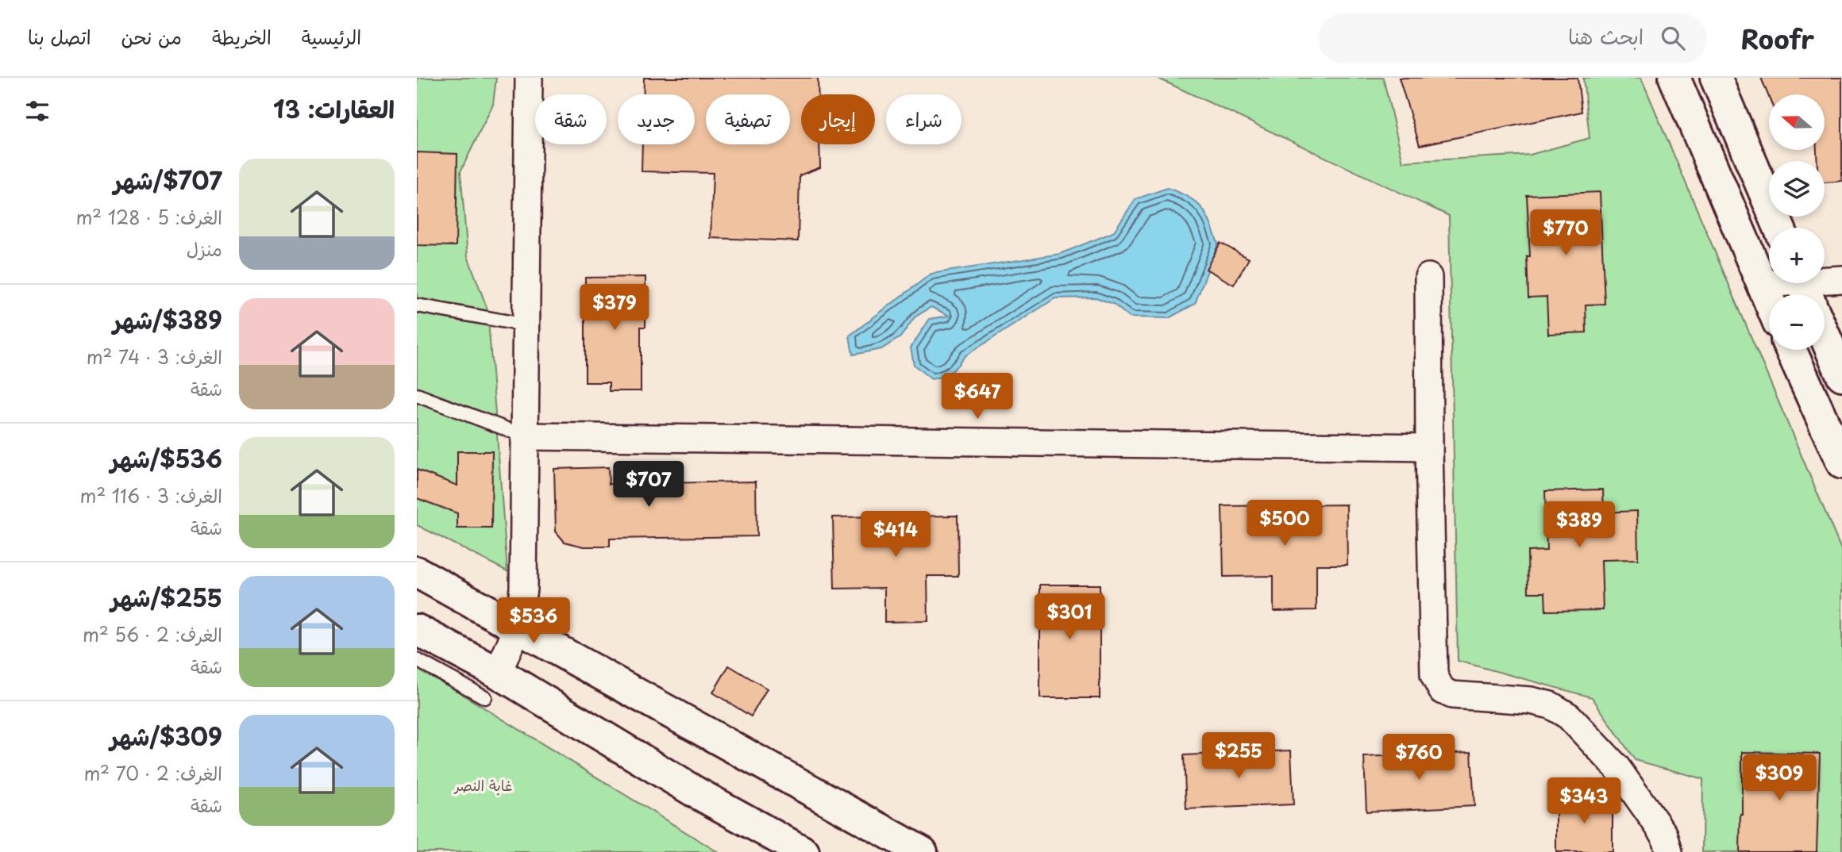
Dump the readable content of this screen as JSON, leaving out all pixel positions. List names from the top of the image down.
{
  "parks": ["غابة النصر"],
  "north": "left",
  "page": {
    "header": "Roofr",
    "search": "ابحث هنا",
    "nav": [
      "الرئيسية",
      "الخريطة",
      "من نحن",
      "اتصل بنا"
    ],
    "heading": "العقارات: 13",
    "map_buttons": ["+", "−"],
    "chip": [
      "شراء",
      "إيجار",
      "تصفية",
      "جديد",
      "شقة"
    ],
    "list": [
      {
        "name": "$707/شهر",
        "note": "الغرف: 5 · 128 m² · منزل"
      },
      {
        "name": "$389/شهر",
        "note": "الغرف: 3 · 74 m² · شقة"
      },
      {
        "name": "$536/شهر",
        "note": "الغرف: 3 · 116 m² · شقة"
      },
      {
        "name": "$255/شهر",
        "note": "الغرف: 2 · 56 m² · شقة"
      },
      {
        "name": "$309/شهر",
        "note": "الغرف: 2 · 70 m² · شقة"
      }
    ],
    "price": [
      "$770",
      "$379",
      "$647",
      "$707",
      "$500",
      "$389",
      "$414",
      "$301",
      "$536",
      "$255",
      "$760",
      "$309",
      "$343"
    ]
  }
}
